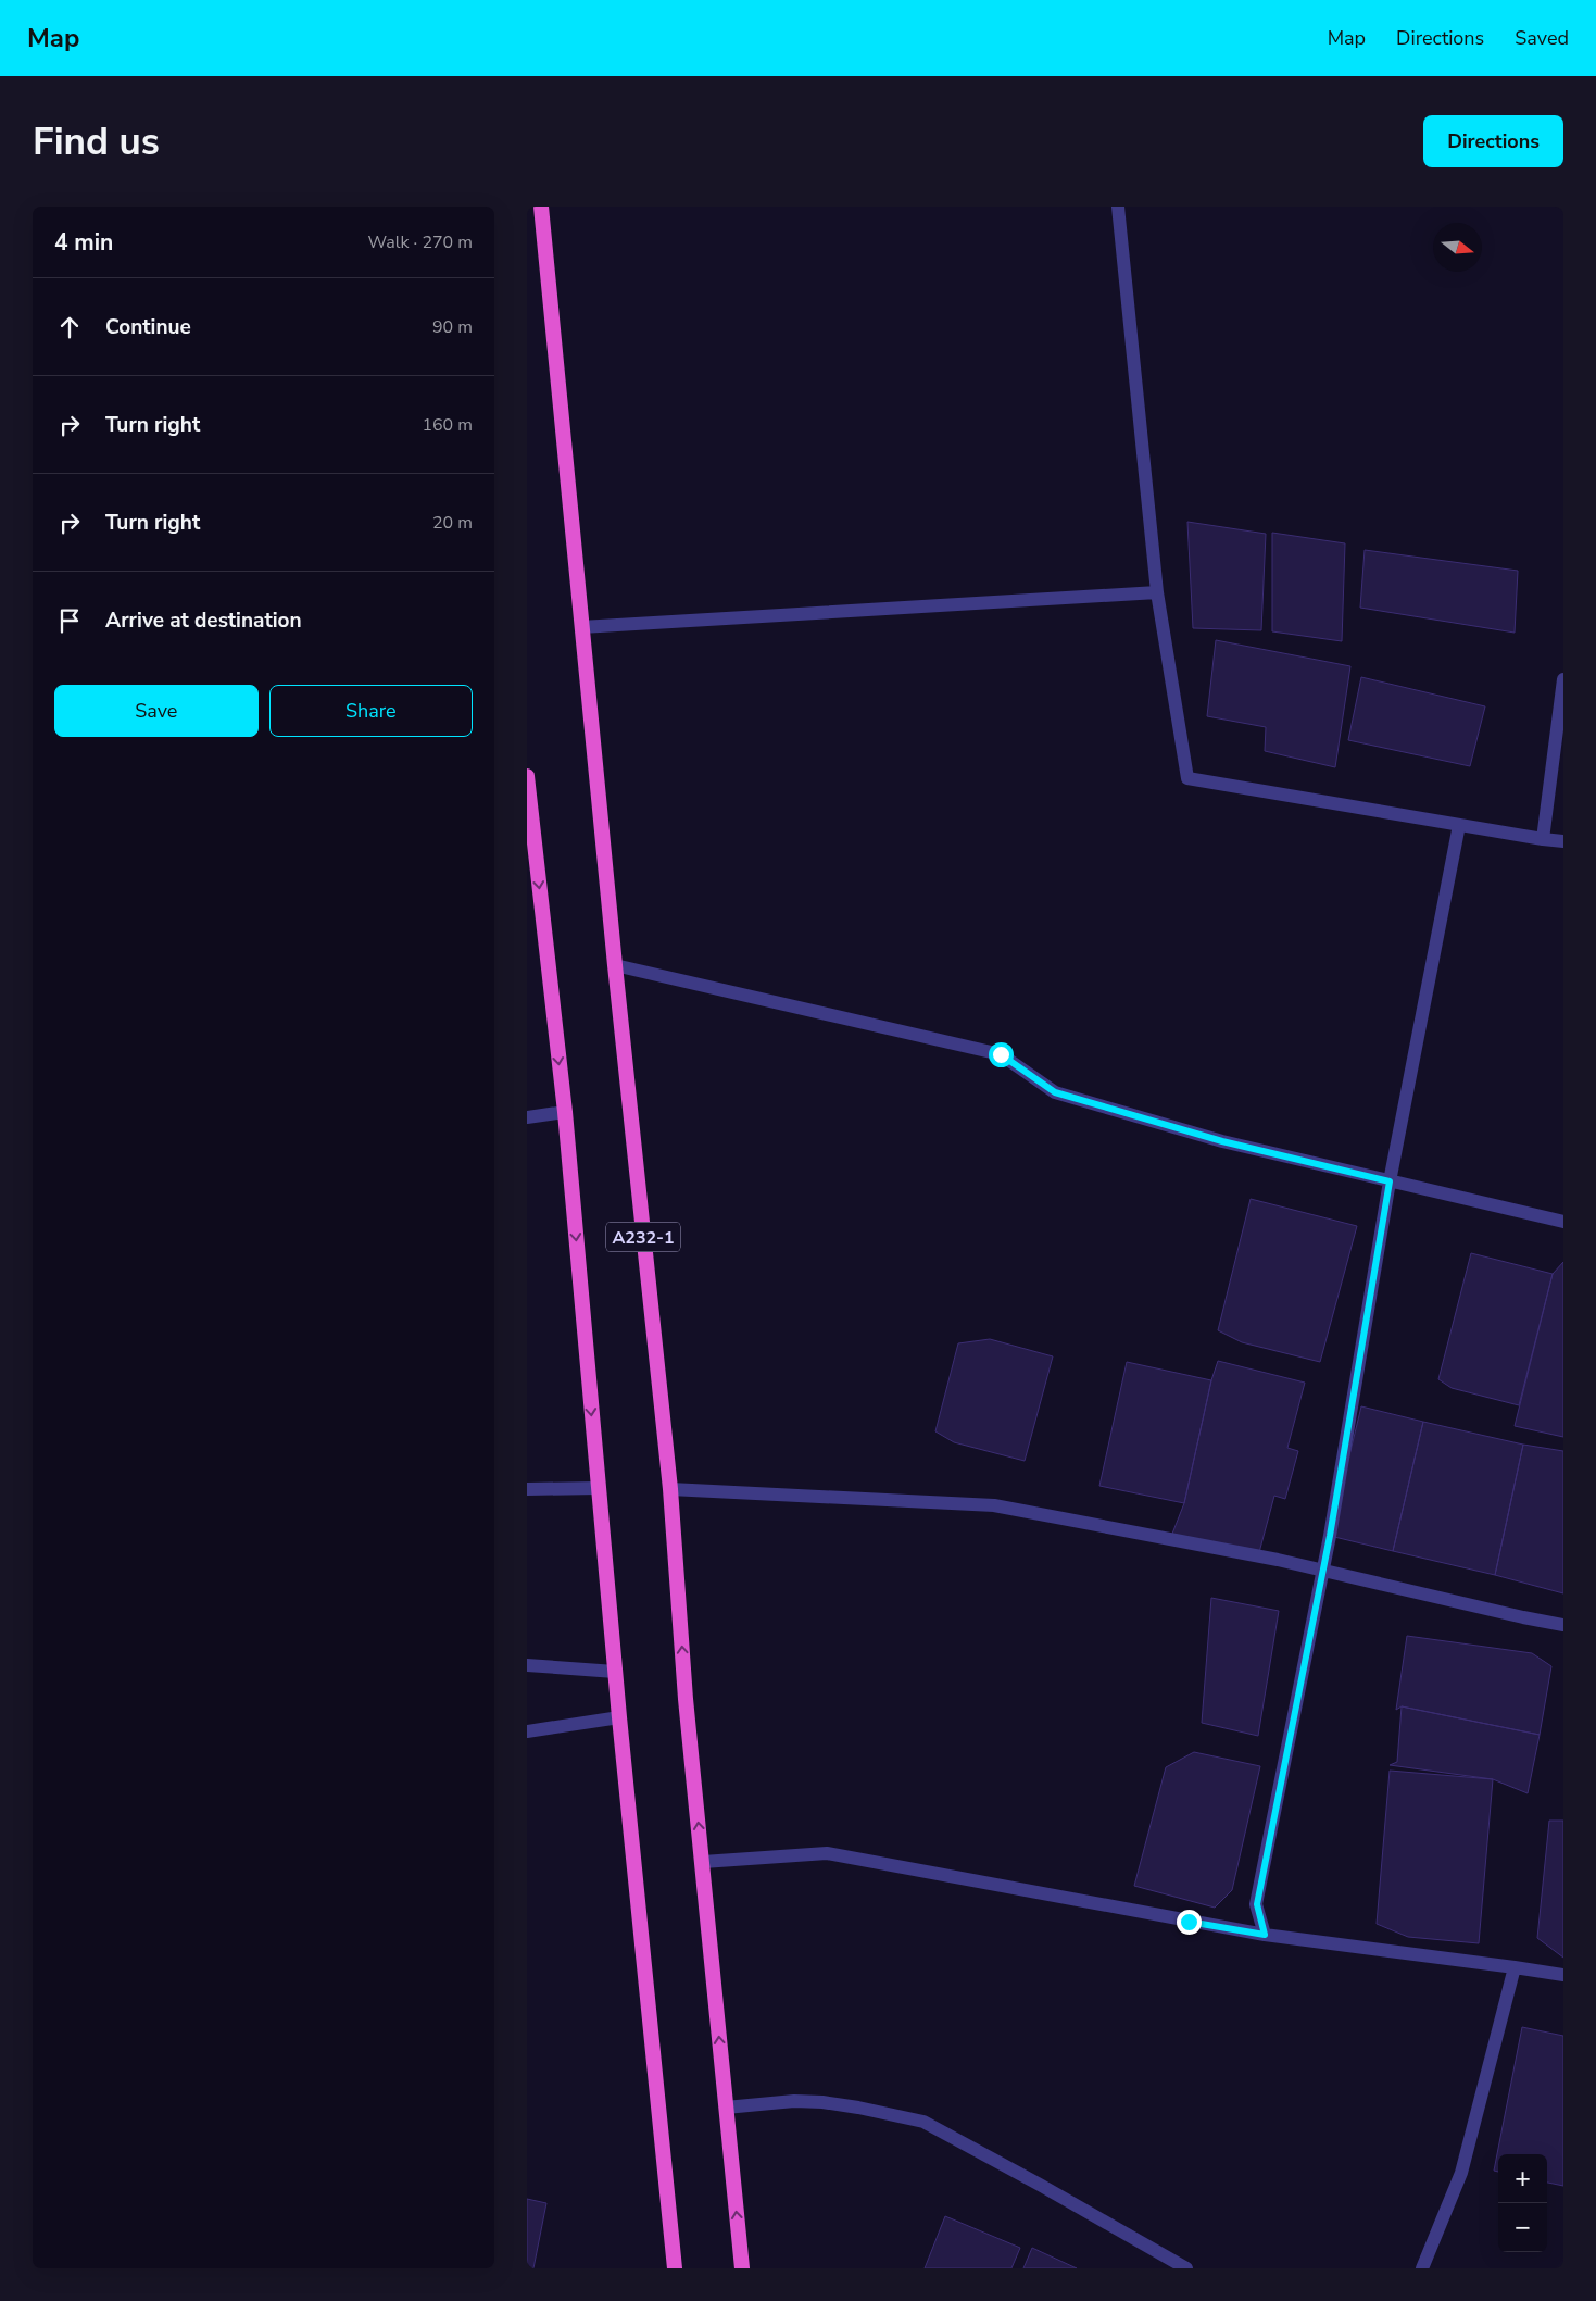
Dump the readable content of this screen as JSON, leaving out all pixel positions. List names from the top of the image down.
{
  "streets": {
    "highway": ["A232-1"]
  },
  "north": "right",
  "page": {
    "header": "Map",
    "nav": ["Map", "Directions", "Saved"],
    "buttons": [
      "Directions",
      ["Save", "Share"]
    ],
    "title": "Find us",
    "heading": ["4 min", "Walk · 270 m"],
    "list": [
      ["Continue", "90 m"],
      ["Turn right", "160 m"],
      ["Turn right", "20 m"],
      "Arrive at destination"
    ],
    "map_buttons": ["+", "−"]
  }
}
